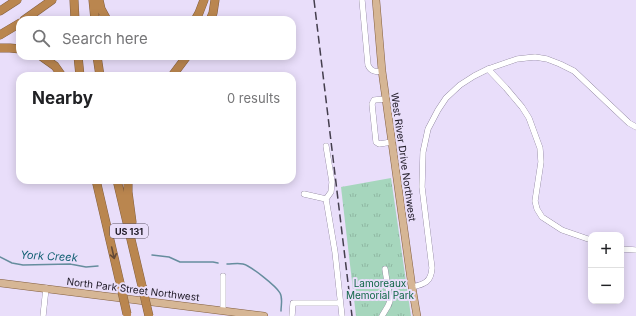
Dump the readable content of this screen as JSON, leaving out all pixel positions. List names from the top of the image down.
{
  "streets": {
    "highway": ["US 131"],
    "main road": ["West River Drive Northwest", "North Park Street Northwest"]
  },
  "water": ["York Creek"],
  "parks": ["Lamoreaux Memorial Park"],
  "page": {
    "search": "Search here",
    "heading": ["Nearby", "0 results"],
    "map_buttons": ["+", "−"]
  }
}
